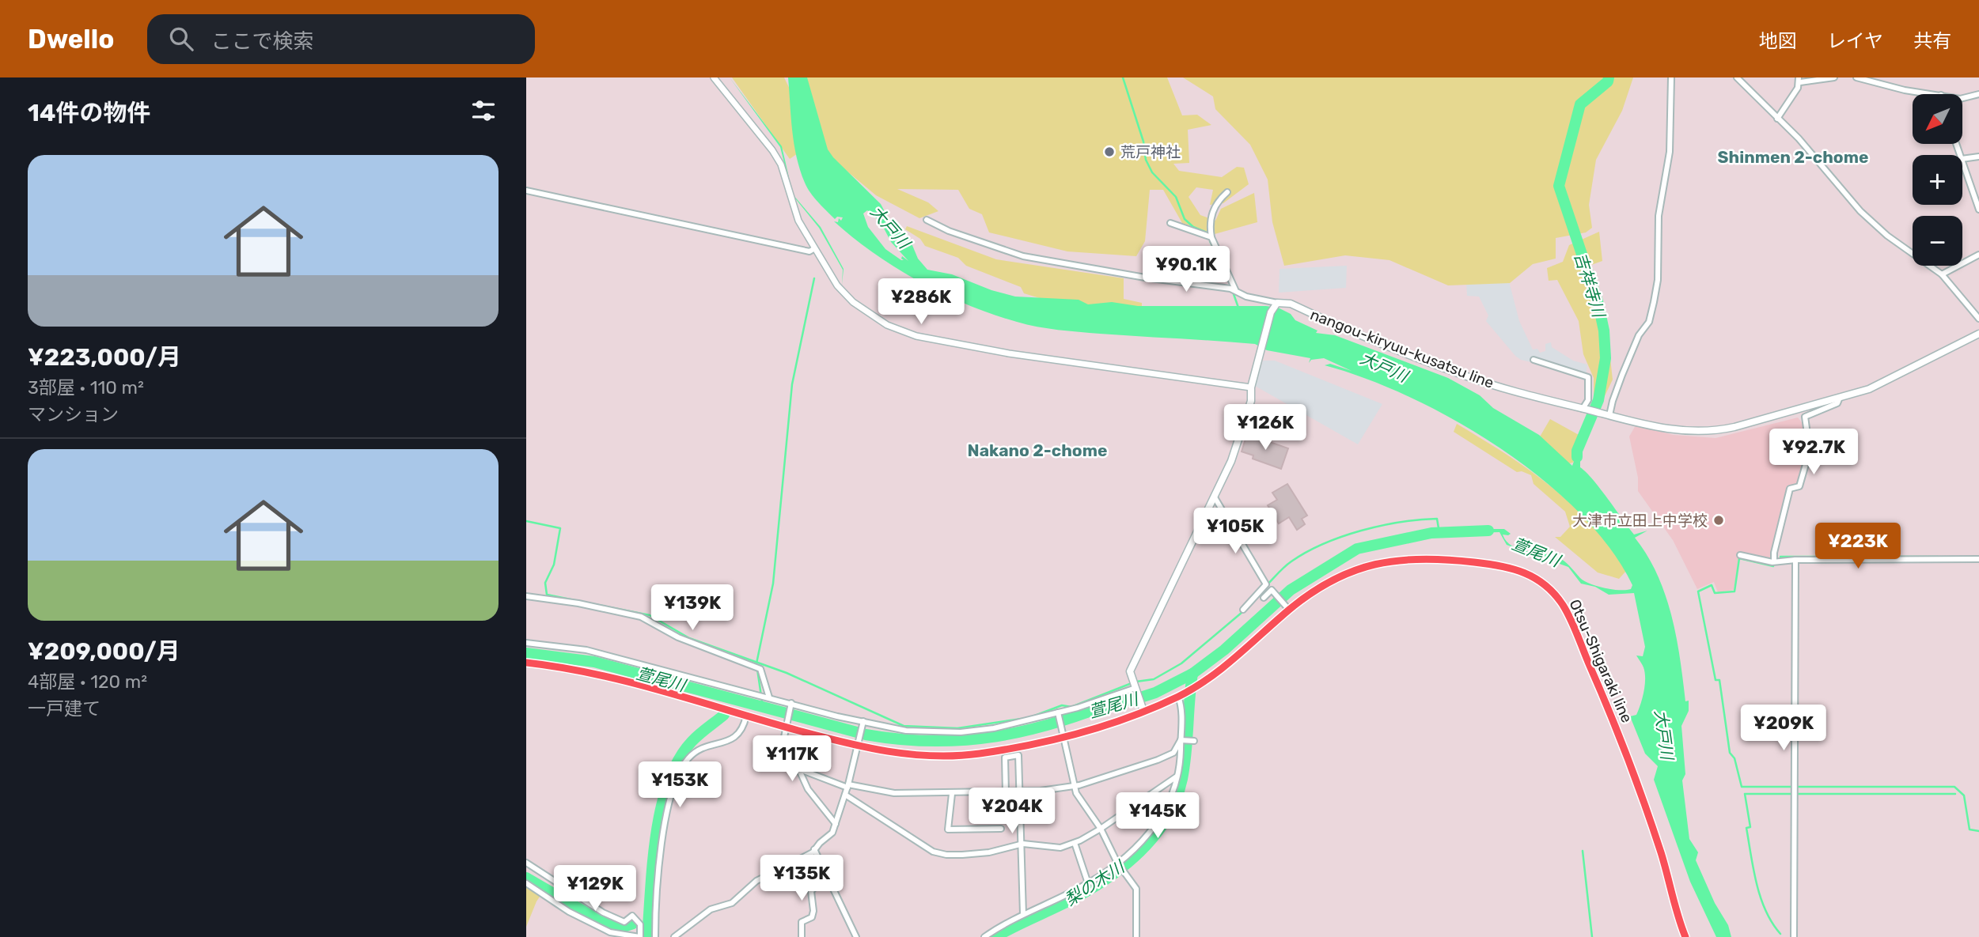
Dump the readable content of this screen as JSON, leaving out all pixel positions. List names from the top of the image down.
{
  "streets": {
    "main road": ["nangou-kiryuu-kusatsu line", "Otsu-Shigaraki line"]
  },
  "districts": ["Shinmen 2-chome", "Nakano 2-chome"],
  "water": [
    "大戸川",
    "吉祥寺川",
    "萱尾川",
    "梨の木川"
  ],
  "places": ["荒戸神社", "大津市立田上中学校"],
  "north": "bottom left",
  "page": {
    "header": "Dwello",
    "search": "ここで検索",
    "nav": ["地図", "レイヤ", "共有"],
    "heading": "14件の物件",
    "map_buttons": ["+", "−"],
    "list": [
      {
        "name": "¥223,000/月",
        "note": "3部屋 · 110 m² · マンション"
      },
      {
        "name": "¥209,000/月",
        "note": "4部屋 · 120 m² · 一戸建て"
      }
    ],
    "price": [
      "¥90.1K",
      "¥286K",
      "¥126K",
      "¥92.7K",
      "¥105K",
      "¥223K",
      "¥139K",
      "¥209K",
      "¥117K",
      "¥153K",
      "¥204K",
      "¥145K",
      "¥135K",
      "¥129K"
    ]
  }
}
